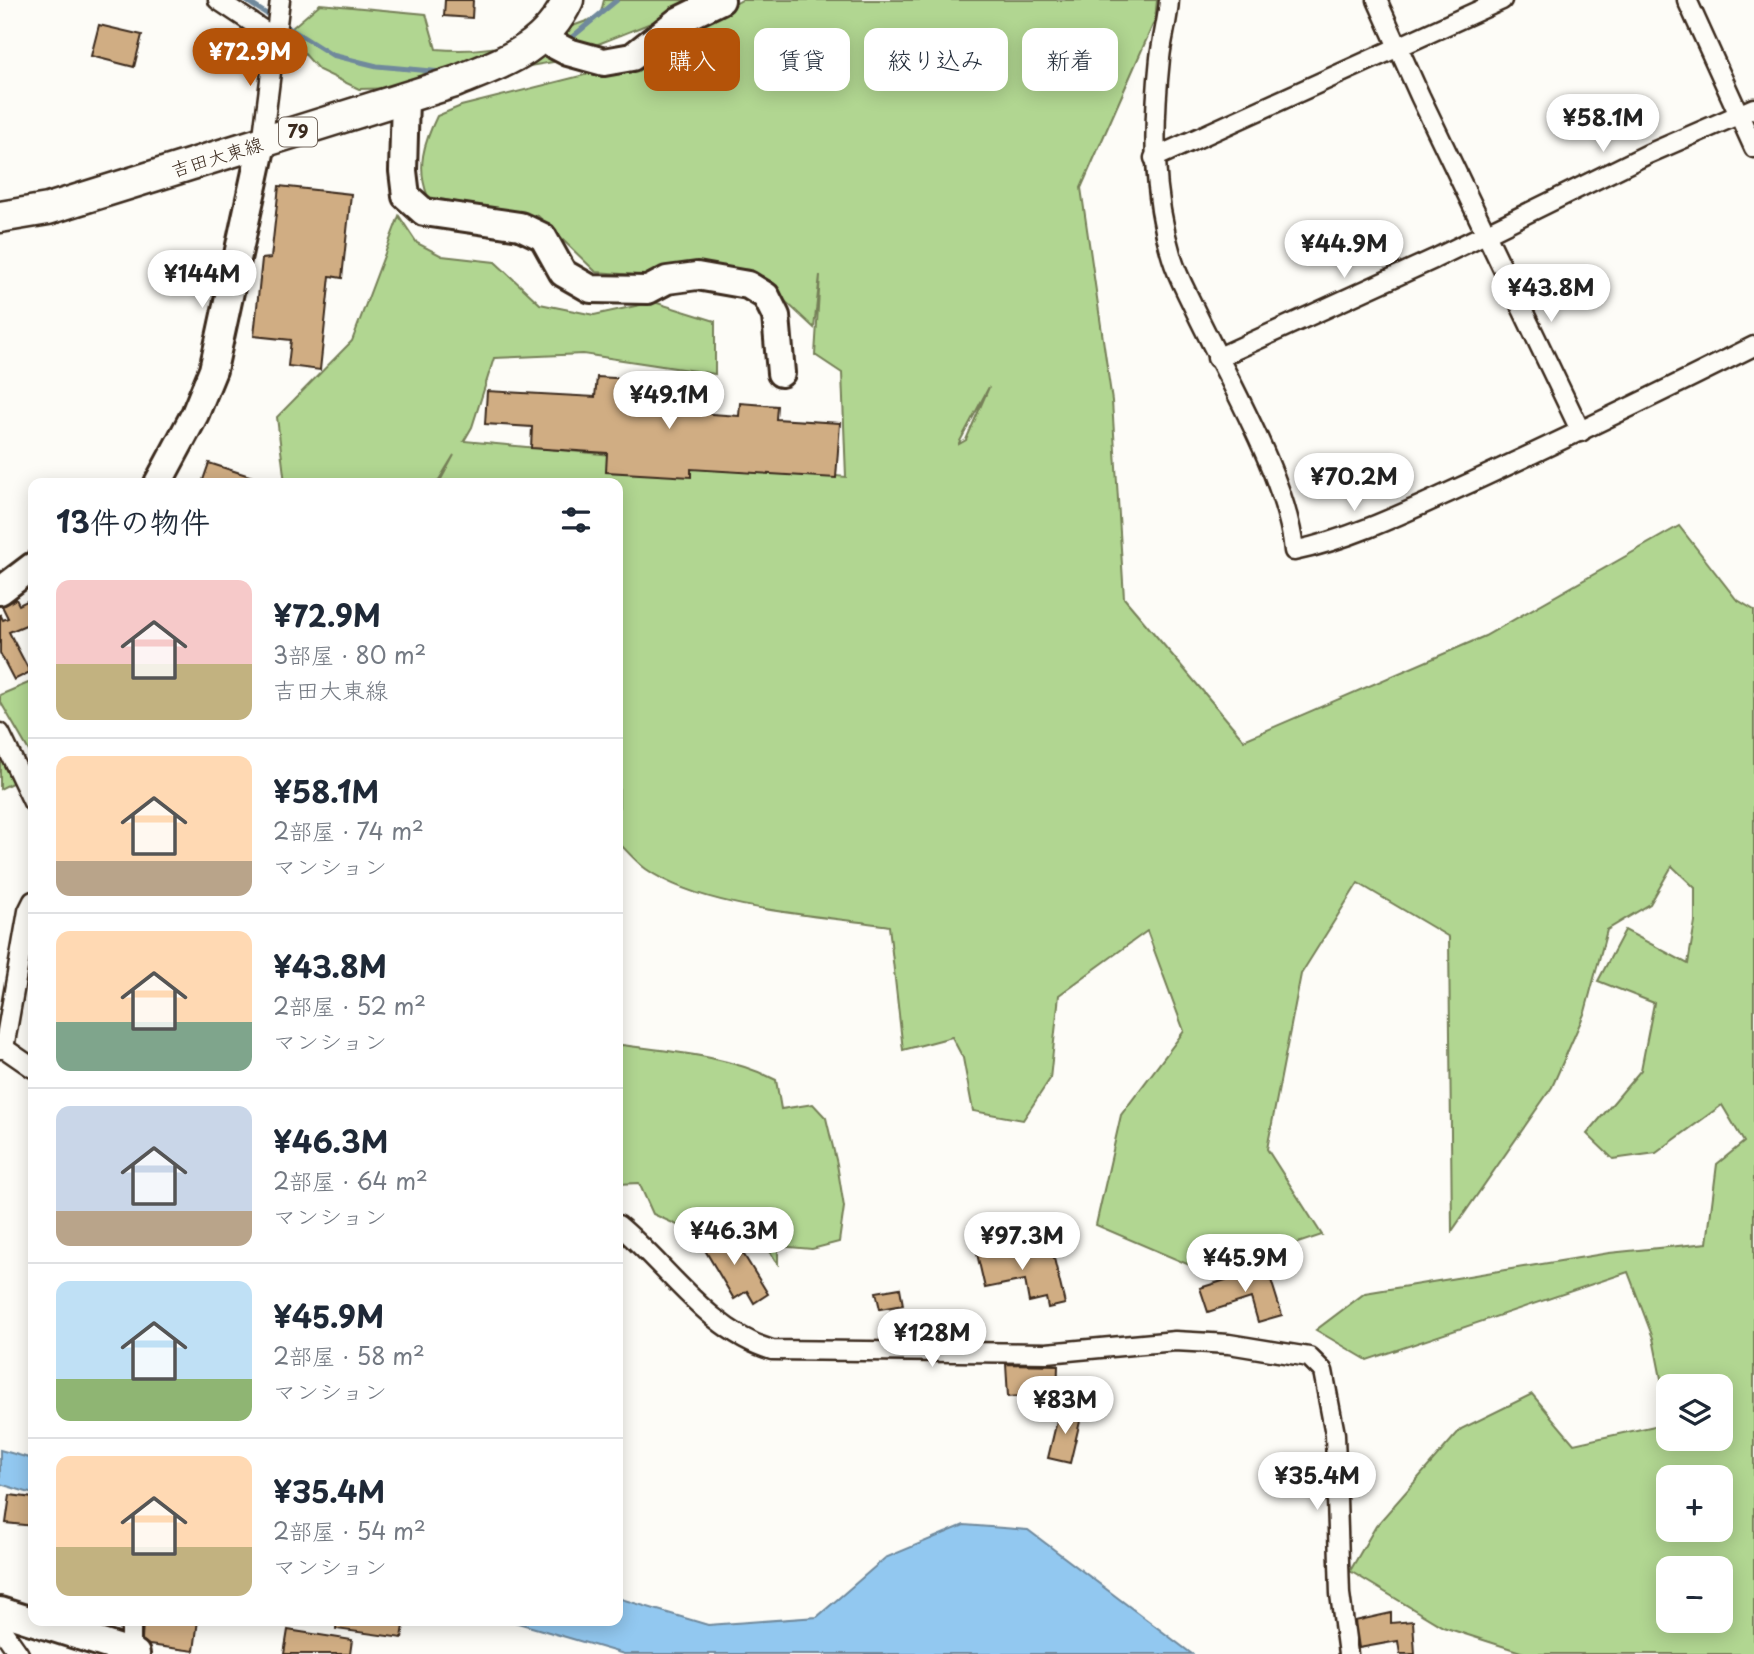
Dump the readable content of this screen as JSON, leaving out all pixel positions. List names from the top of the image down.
{
  "streets": {
    "main road": ["79", "吉田大東線"]
  },
  "page": {
    "price": [
      "¥72.9M",
      "¥58.1M",
      "¥44.9M",
      "¥144M",
      "¥43.8M",
      "¥49.1M",
      "¥70.2M",
      "¥46.3M",
      "¥97.3M",
      "¥45.9M",
      "¥128M",
      "¥83M",
      "¥35.4M"
    ],
    "chip": [
      "購入",
      "賃貸",
      "絞り込み",
      "新着"
    ],
    "heading": "13件の物件",
    "list": [
      {
        "name": "¥72.9M",
        "note": "3部屋 · 80 m² · 吉田大東線"
      },
      {
        "name": "¥58.1M",
        "note": "2部屋 · 74 m² · マンション"
      },
      {
        "name": "¥43.8M",
        "note": "2部屋 · 52 m² · マンション"
      },
      {
        "name": "¥46.3M",
        "note": "2部屋 · 64 m² · マンション"
      },
      {
        "name": "¥45.9M",
        "note": "2部屋 · 58 m² · マンション"
      },
      {
        "name": "¥35.4M",
        "note": "2部屋 · 54 m² · マンション"
      }
    ],
    "map_buttons": ["+", "−"]
  }
}
